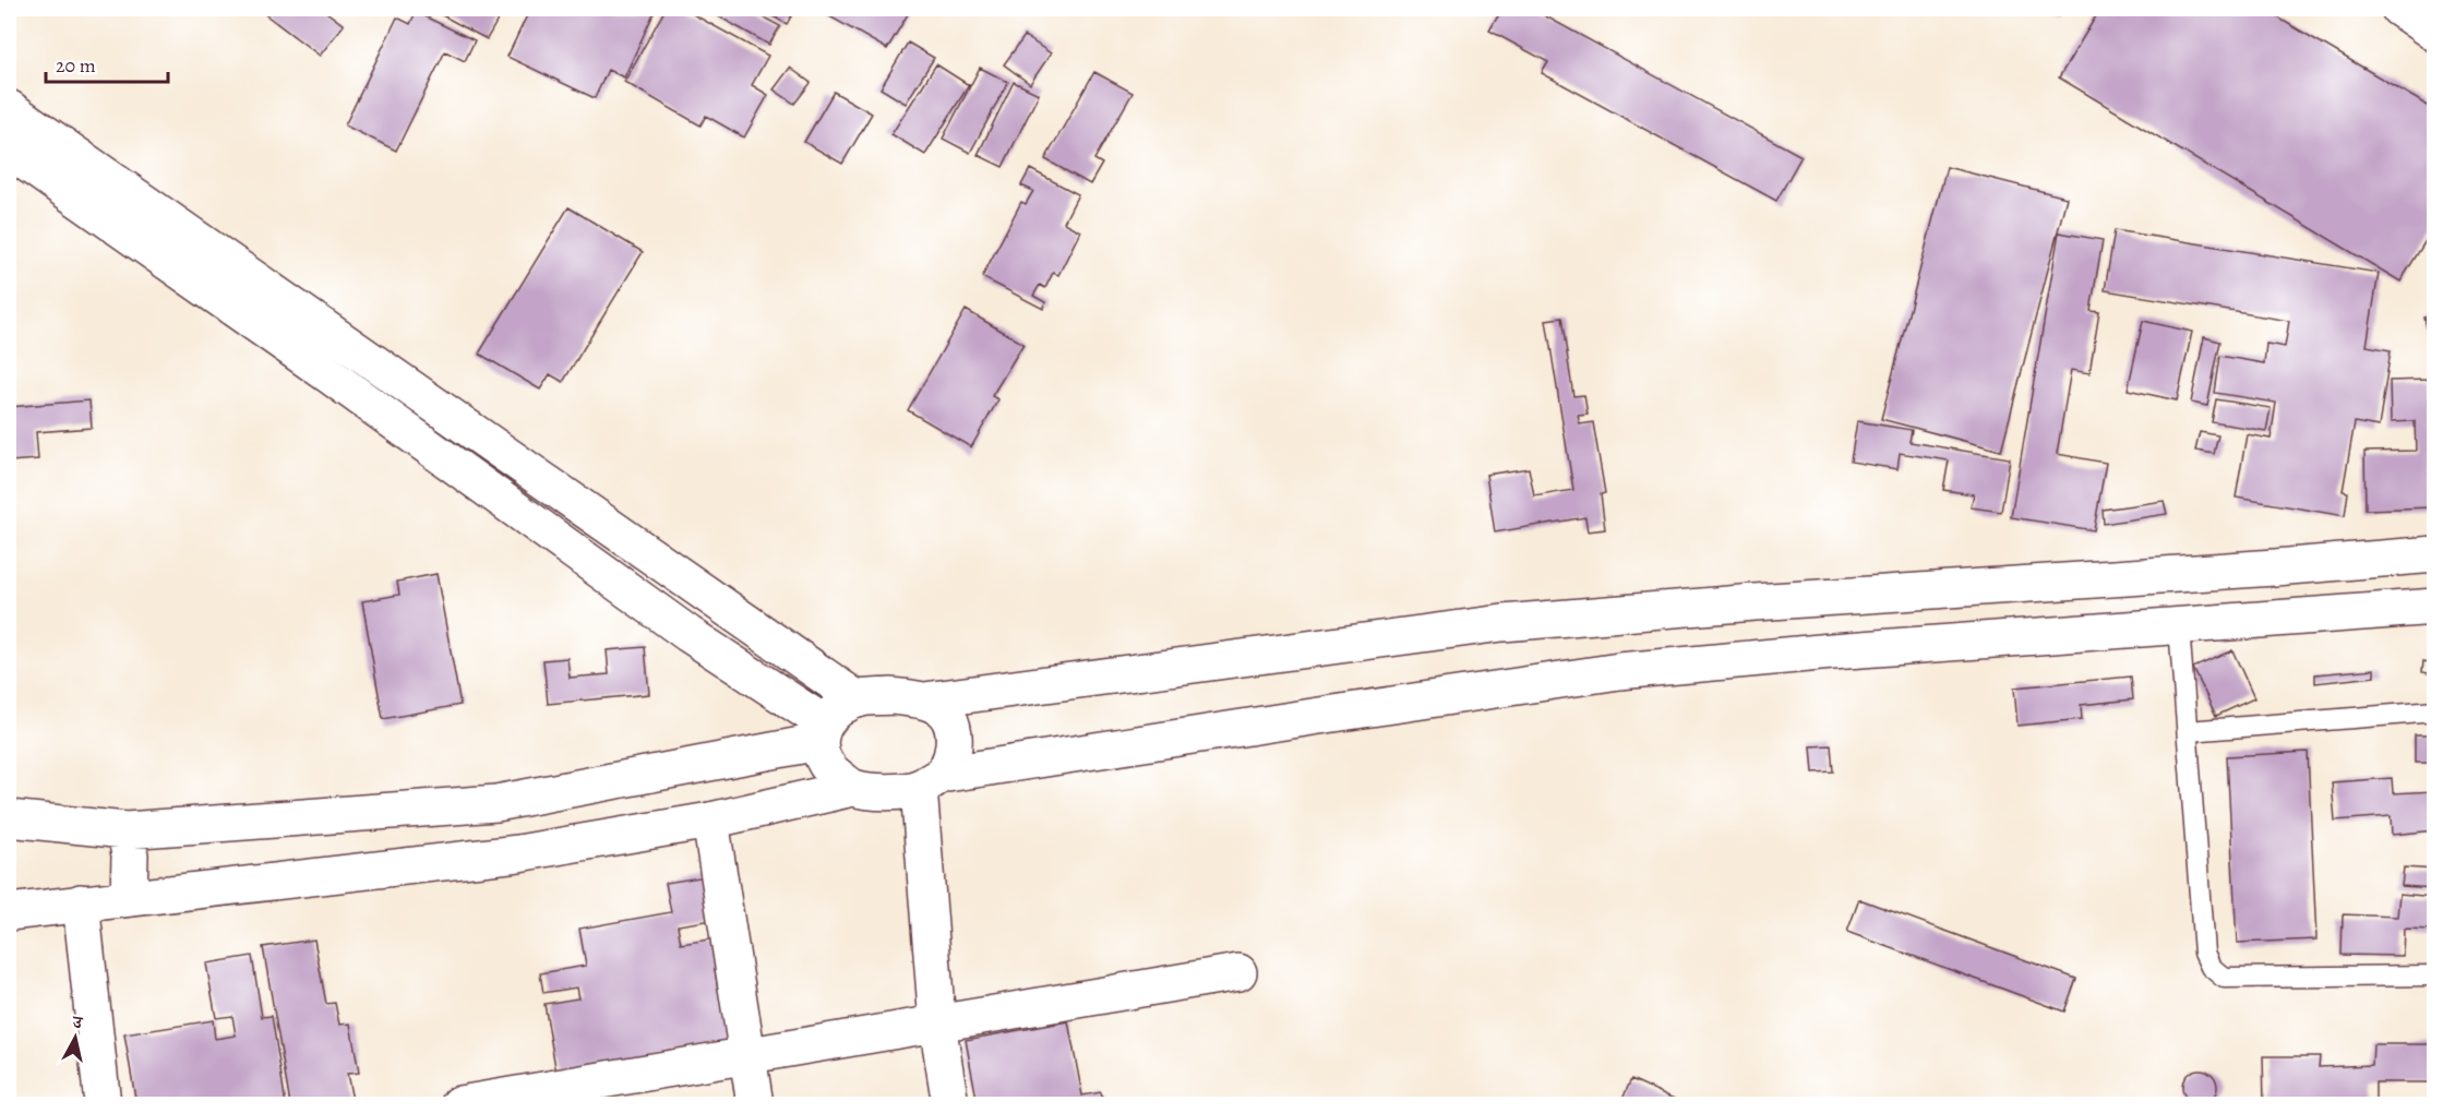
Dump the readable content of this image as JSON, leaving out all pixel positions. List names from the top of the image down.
{
  "scale_bar": "20 m",
  "north": "top"
}
